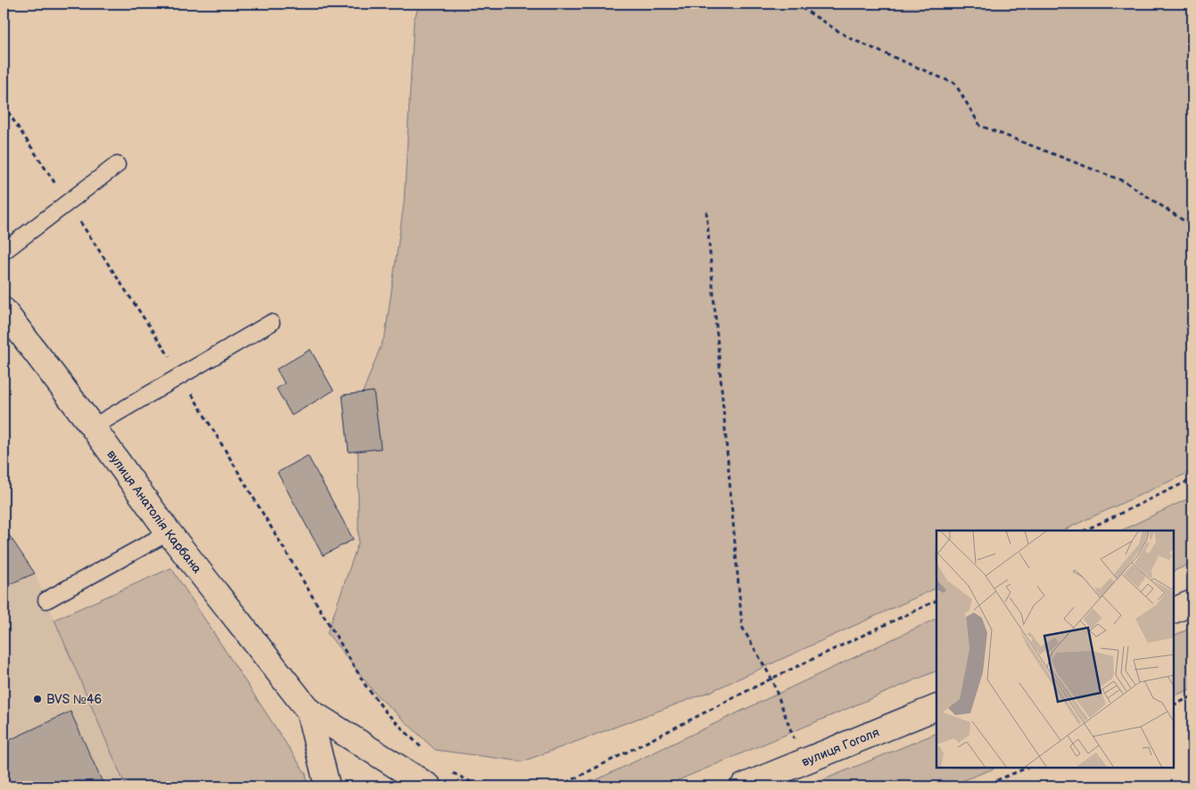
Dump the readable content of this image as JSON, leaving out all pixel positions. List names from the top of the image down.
{
  "streets": {
    "street": ["вулиця Анатолія Карбана", "вулиця Гоголя"]
  },
  "places": ["BVS №46"]
}
